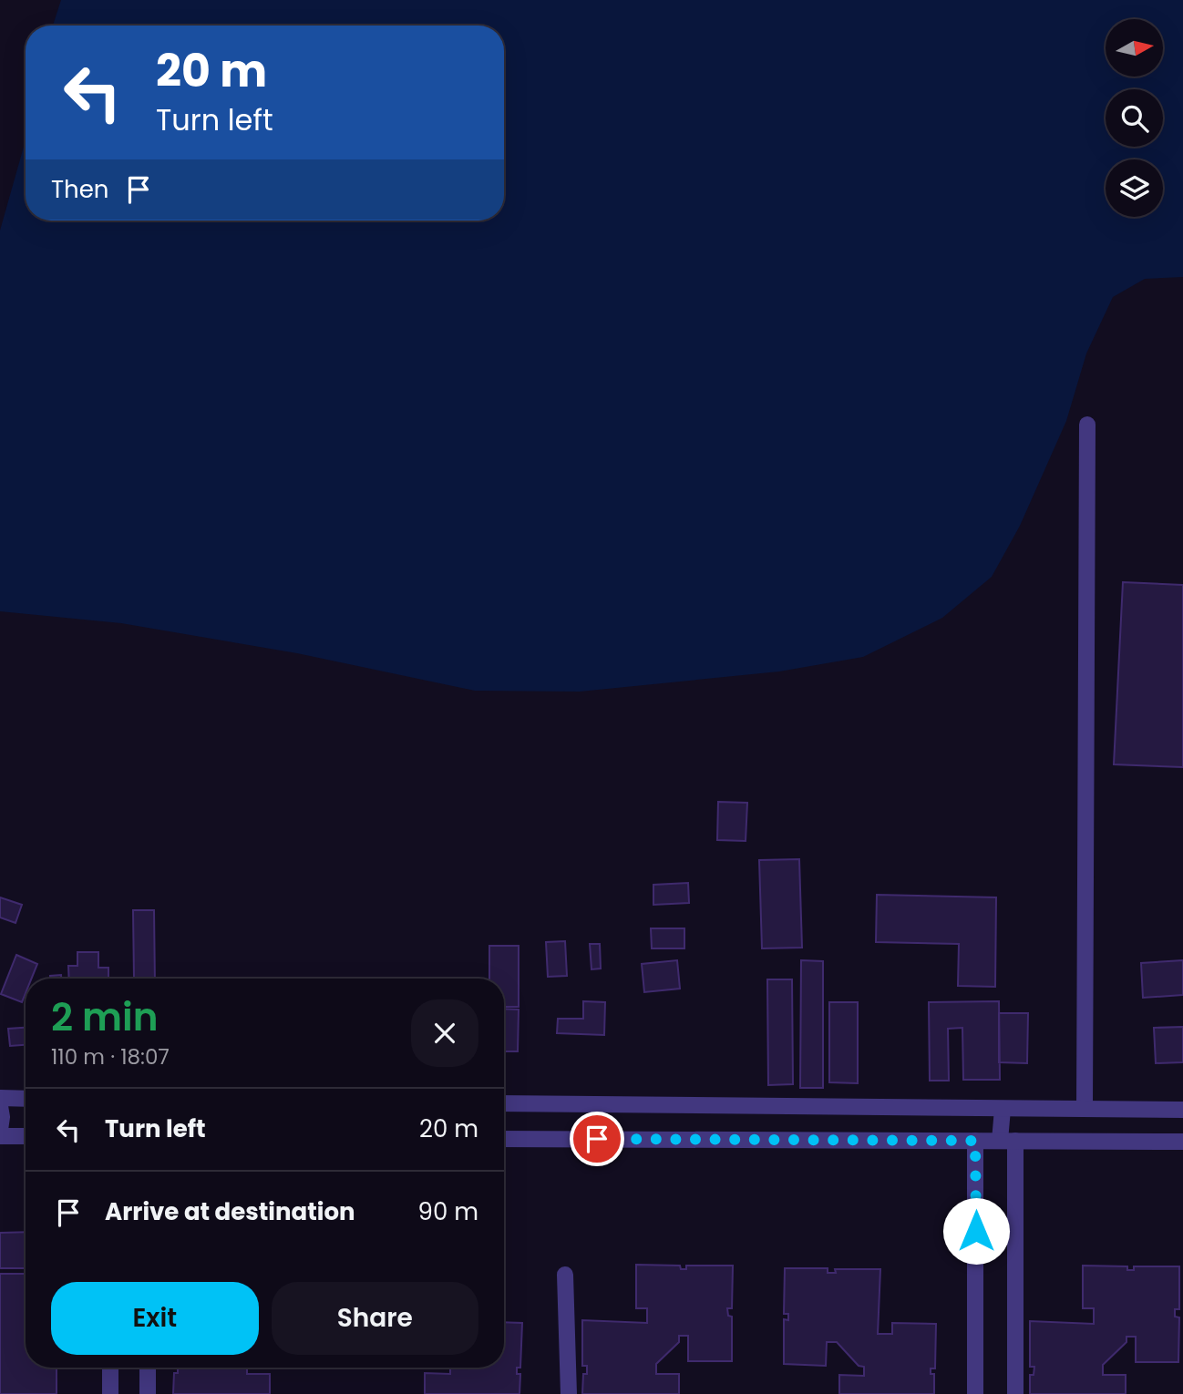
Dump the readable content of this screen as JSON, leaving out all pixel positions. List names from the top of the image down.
{
  "north": "right",
  "page": {
    "turn": ["20 m", "Turn left"],
    "then": "Then",
    "heading": ["2 min", "110 m · 18:07"],
    "list": [
      {
        "name": "Turn left",
        "value": "20 m"
      },
      {
        "name": "Arrive at destination",
        "value": "90 m"
      }
    ],
    "buttons": ["Exit", "Share"]
  }
}
